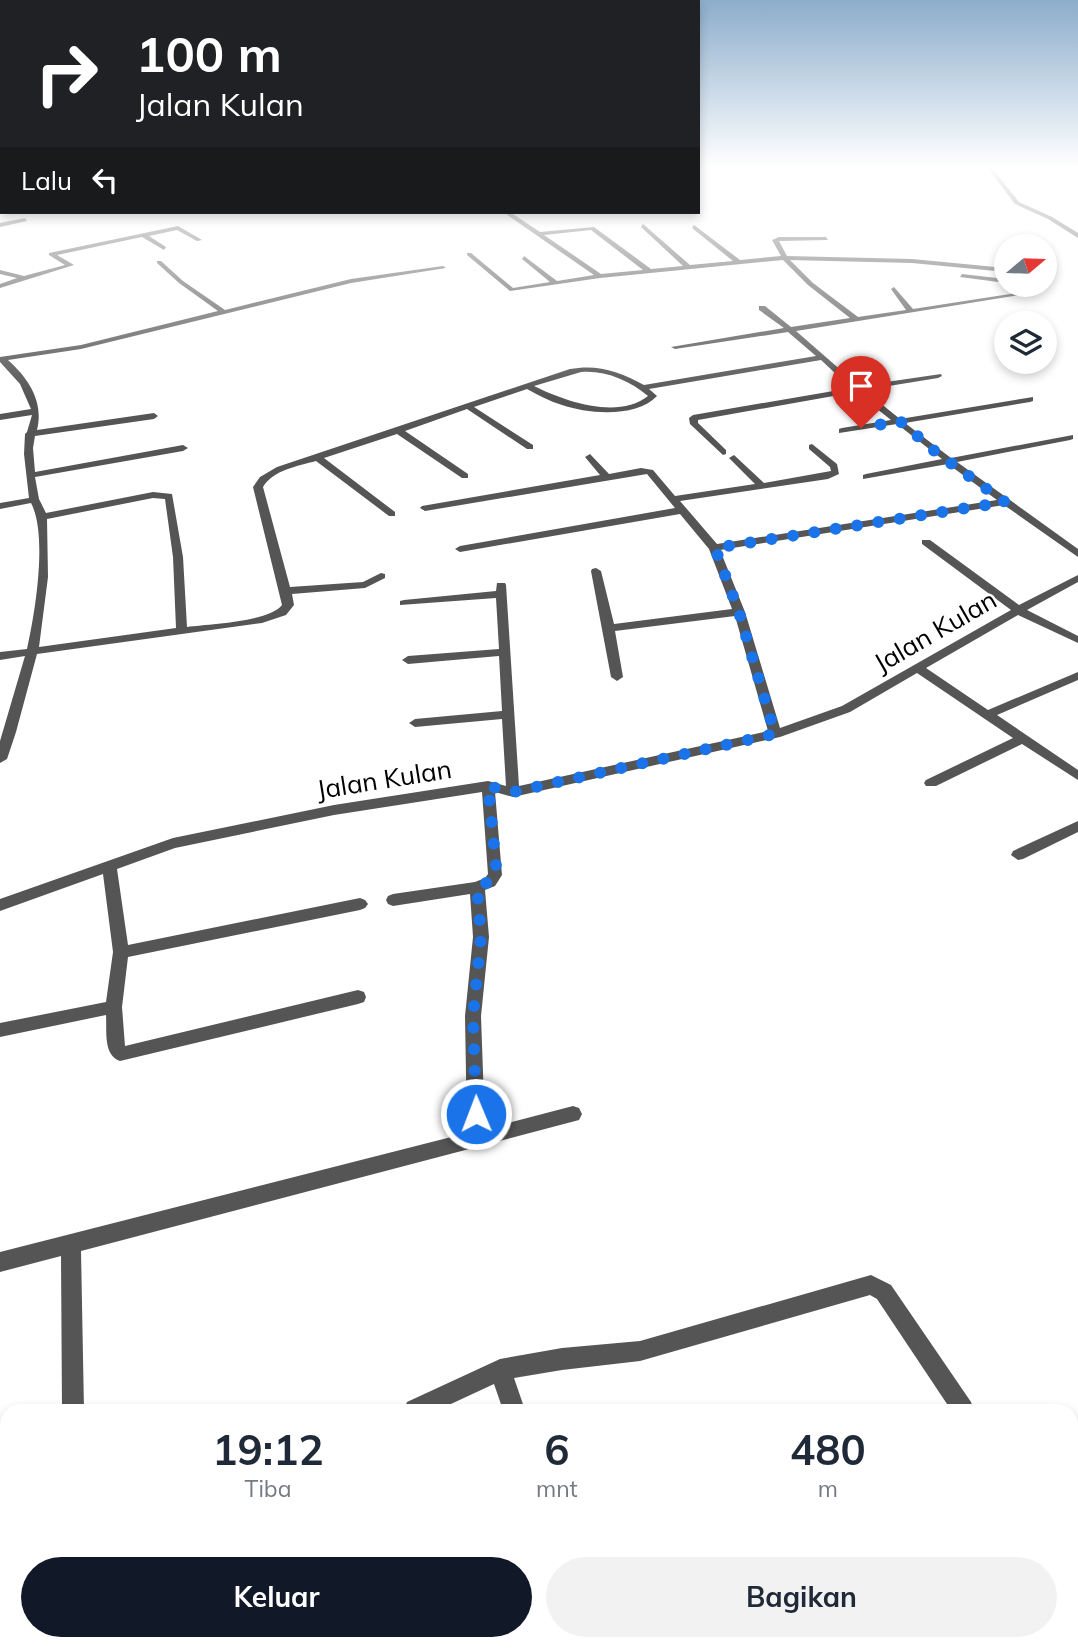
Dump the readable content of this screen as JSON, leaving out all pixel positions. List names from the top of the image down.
{
  "streets": {
    "street": ["Jalan Kulan"]
  },
  "north": "right",
  "page": {
    "turn": ["100 m", "Jalan Kulan"],
    "then": "Lalu",
    "eta": [
      "19:12",
      "Tiba",
      "6",
      "mnt",
      "480",
      "m"
    ],
    "buttons": ["Keluar", "Bagikan"]
  }
}
